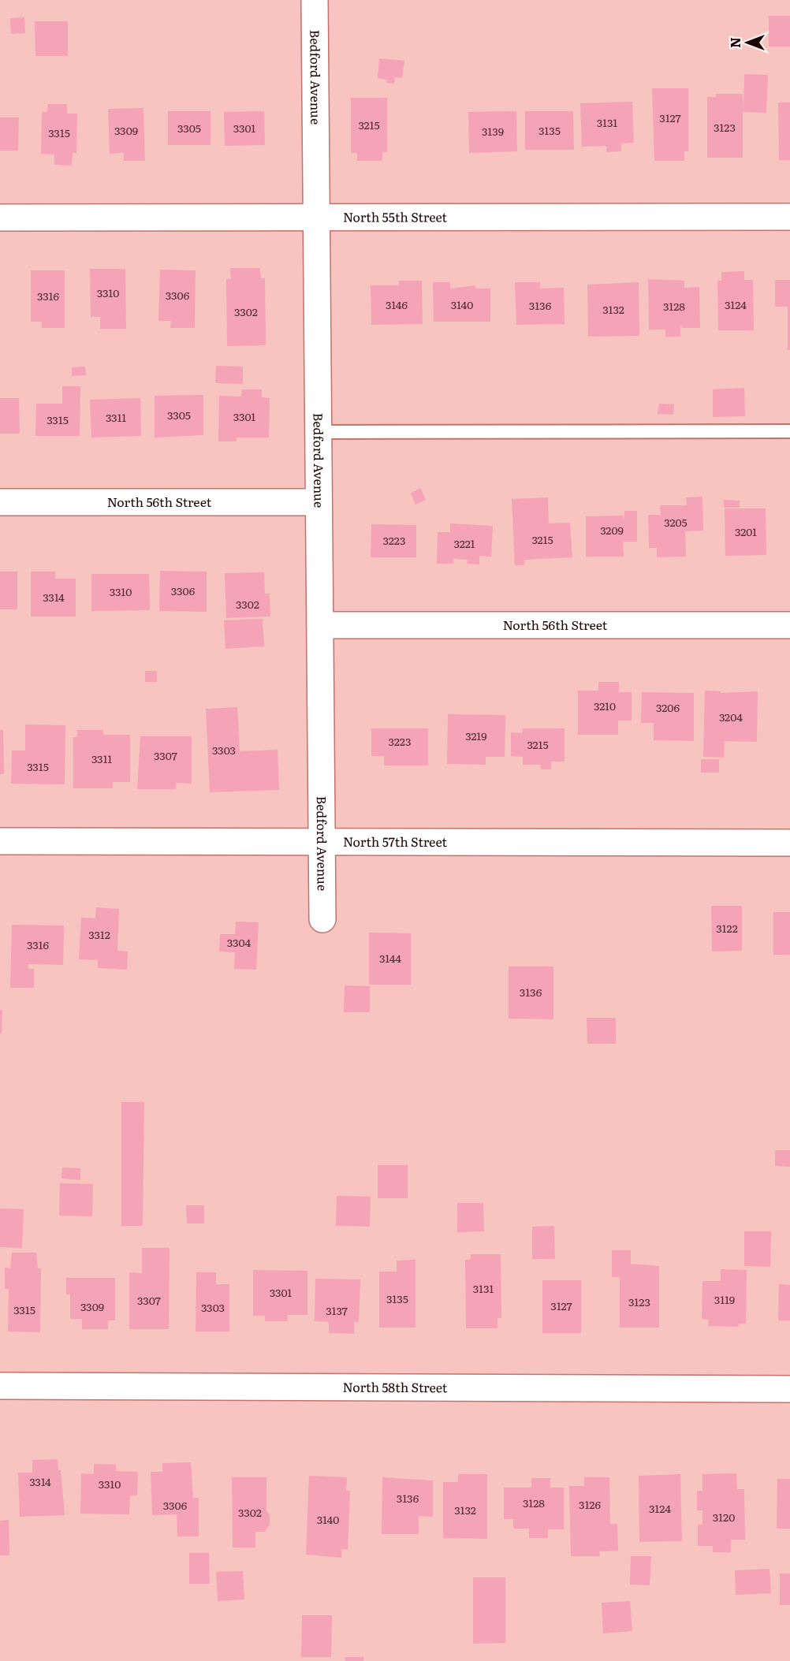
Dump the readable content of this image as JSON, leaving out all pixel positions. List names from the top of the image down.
{
  "streets": {
    "street": [
      "Bedford Avenue",
      "North 55th Street",
      "North 56th Street",
      "North 57th Street",
      "North 58th Street"
    ]
  },
  "crossings": [
    ["Bedford Avenue", "North 55th Street"],
    ["Bedford Avenue", "North 56th Street"],
    ["Bedford Avenue", "North 57th Street"]
  ],
  "house_numbers": [
    "3127",
    "3131",
    "3215",
    "3123",
    "3305",
    "3301",
    "3309",
    "3135",
    "3139",
    "3315",
    "3310",
    "3306",
    "3316",
    "3146",
    "3140",
    "3124",
    "3136",
    "3128",
    "3132",
    "3302",
    "3305",
    "3301",
    "3311",
    "3315",
    "3205",
    "3209",
    "3201",
    "3215",
    "3223",
    "3221",
    "3306",
    "3310",
    "3314",
    "3302",
    "3210",
    "3206",
    "3204",
    "3219",
    "3223",
    "3215",
    "3303",
    "3307",
    "3311",
    "3315",
    "3122",
    "3312",
    "3304",
    "3316",
    "3144",
    "3136",
    "3131",
    "3301",
    "3135",
    "3119",
    "3307",
    "3123",
    "3127",
    "3309",
    "3303",
    "3315",
    "3137",
    "3314",
    "3310",
    "3136",
    "3128",
    "3126",
    "3306",
    "3124",
    "3132",
    "3302",
    "3120",
    "3140"
  ],
  "north": "left"
}
